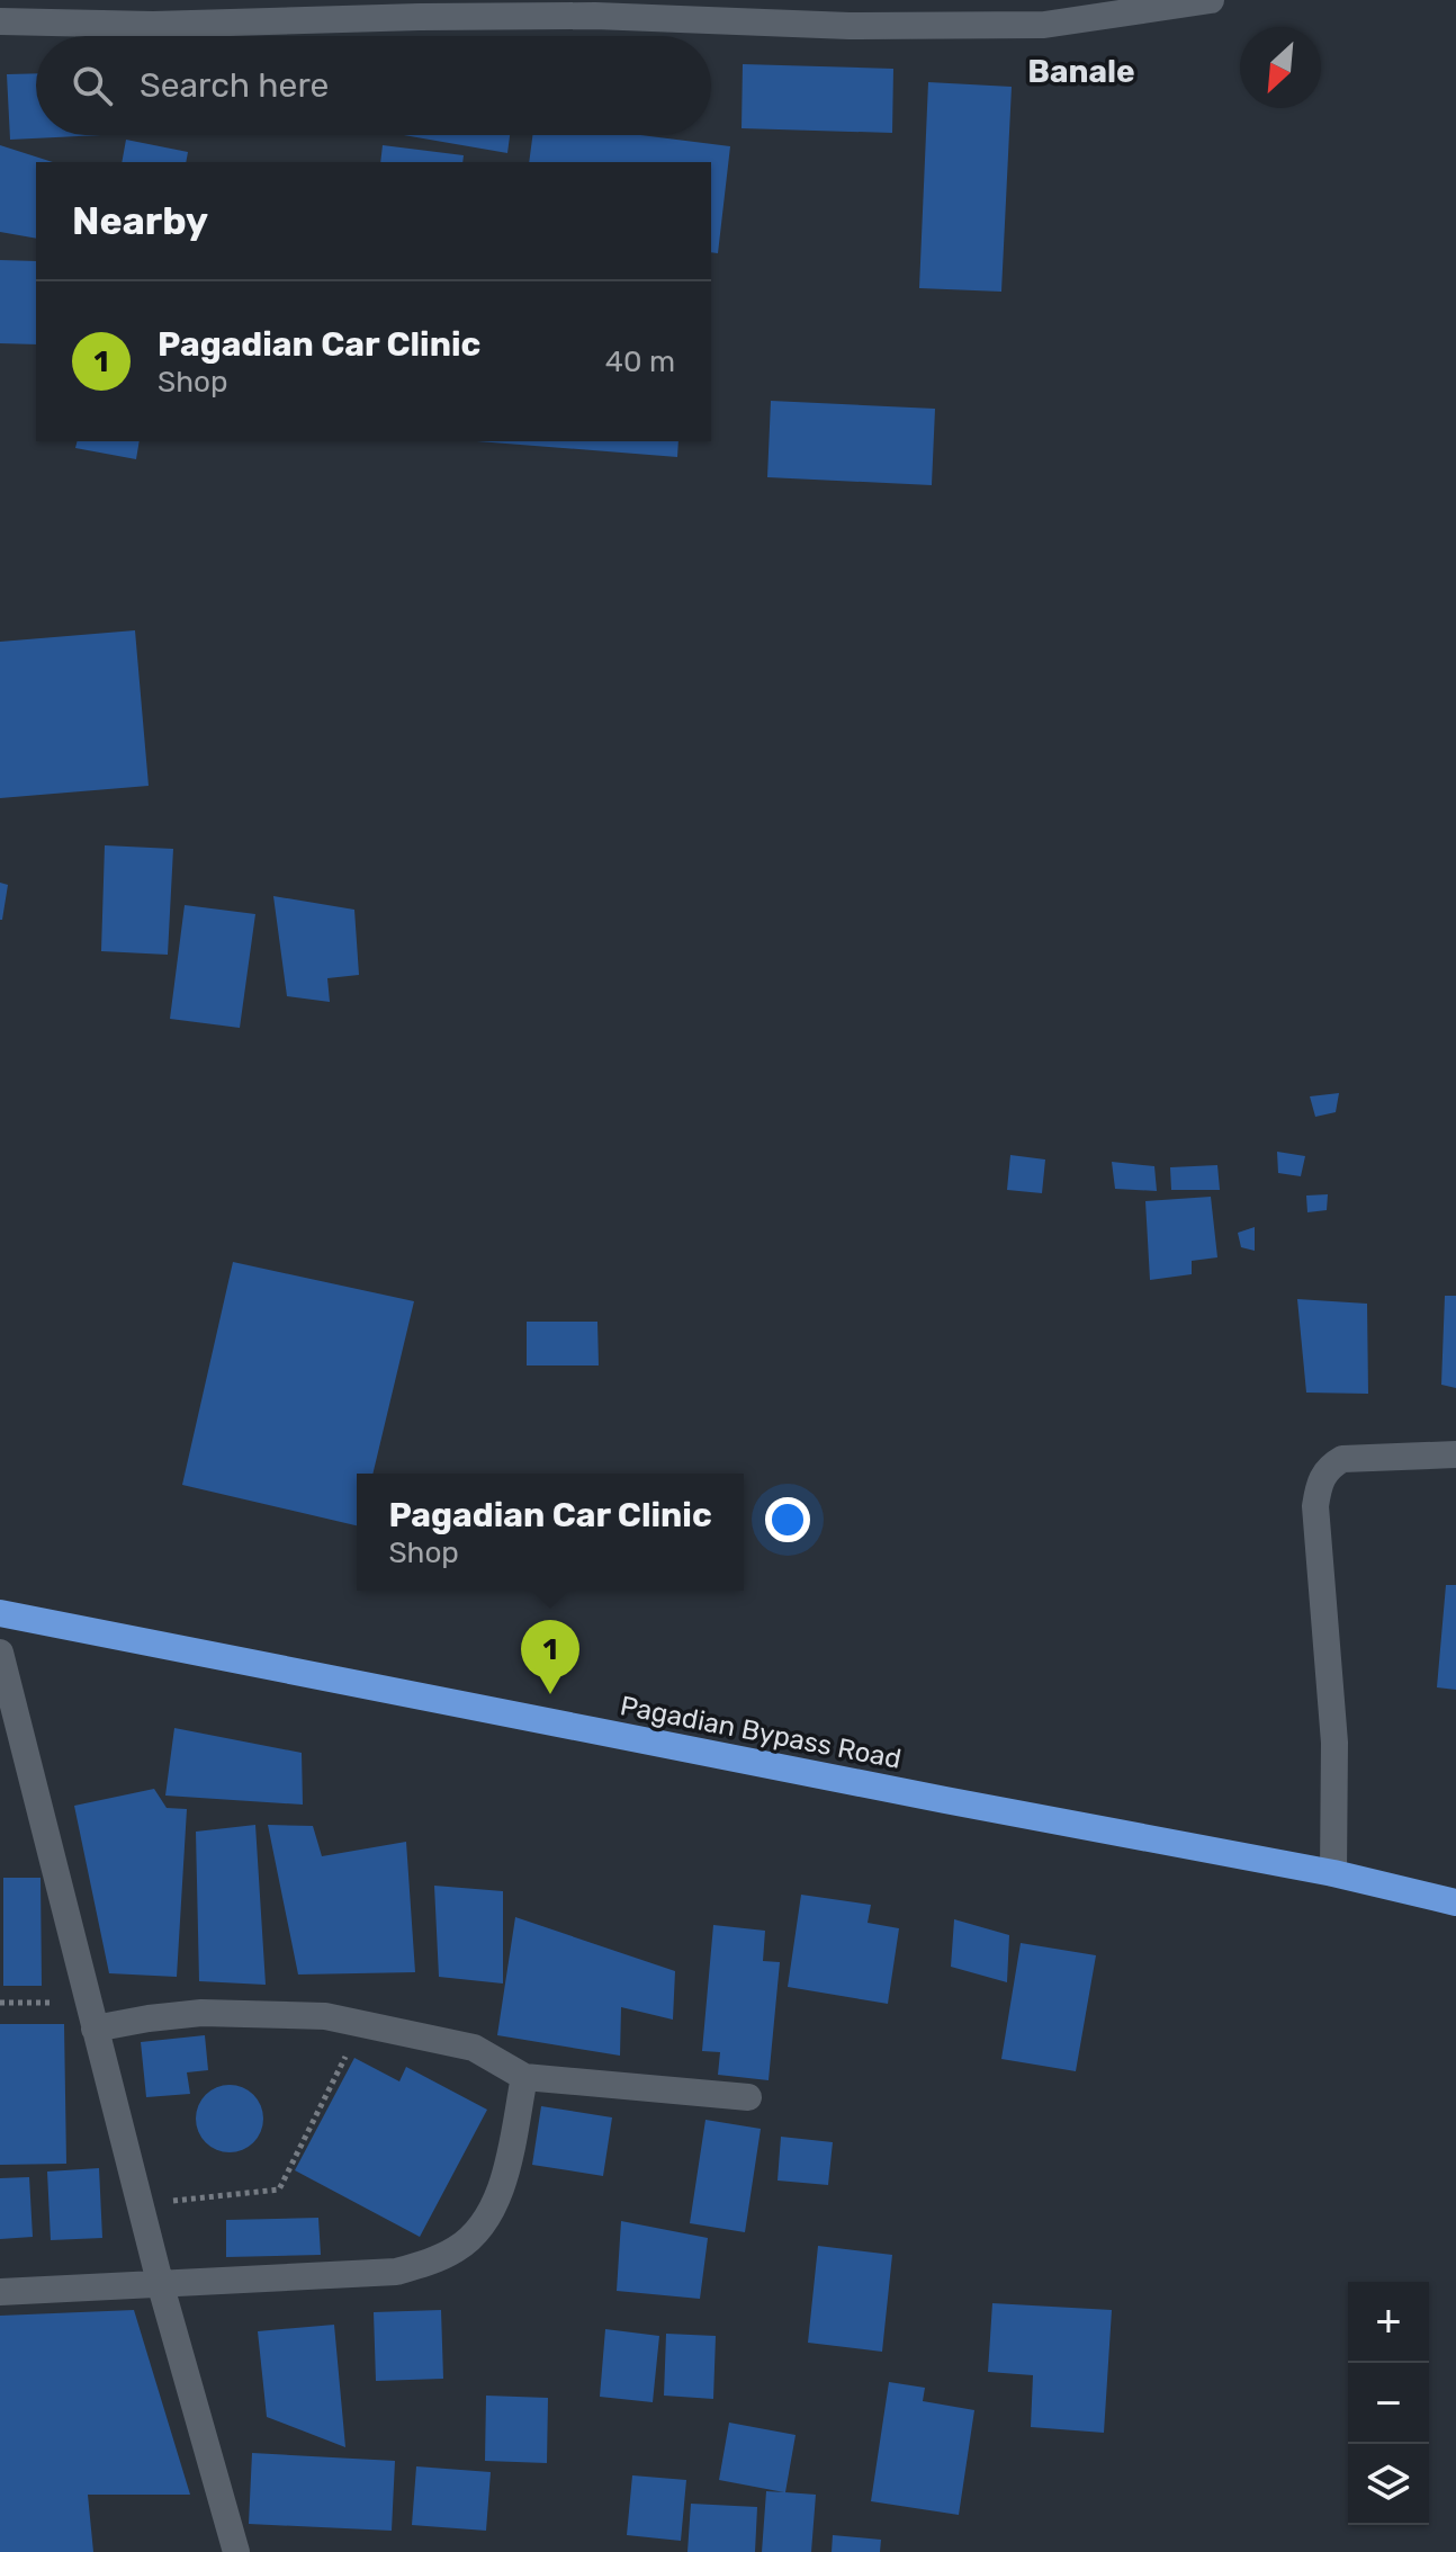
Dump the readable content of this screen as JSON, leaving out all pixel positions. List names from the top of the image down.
{
  "streets": {
    "highway": ["Pagadian Bypass Road"]
  },
  "districts": ["Banale"],
  "north": "bottom left",
  "page": {
    "search": "Search here",
    "heading": "Nearby",
    "list": [
      {
        "mark": "1",
        "name": "Pagadian Car Clinic",
        "note": "Shop",
        "value": "40 m"
      }
    ],
    "popup": ["Pagadian Car Clinic", "Shop"],
    "pins": "1",
    "map_buttons": ["+", "−"]
  }
}
